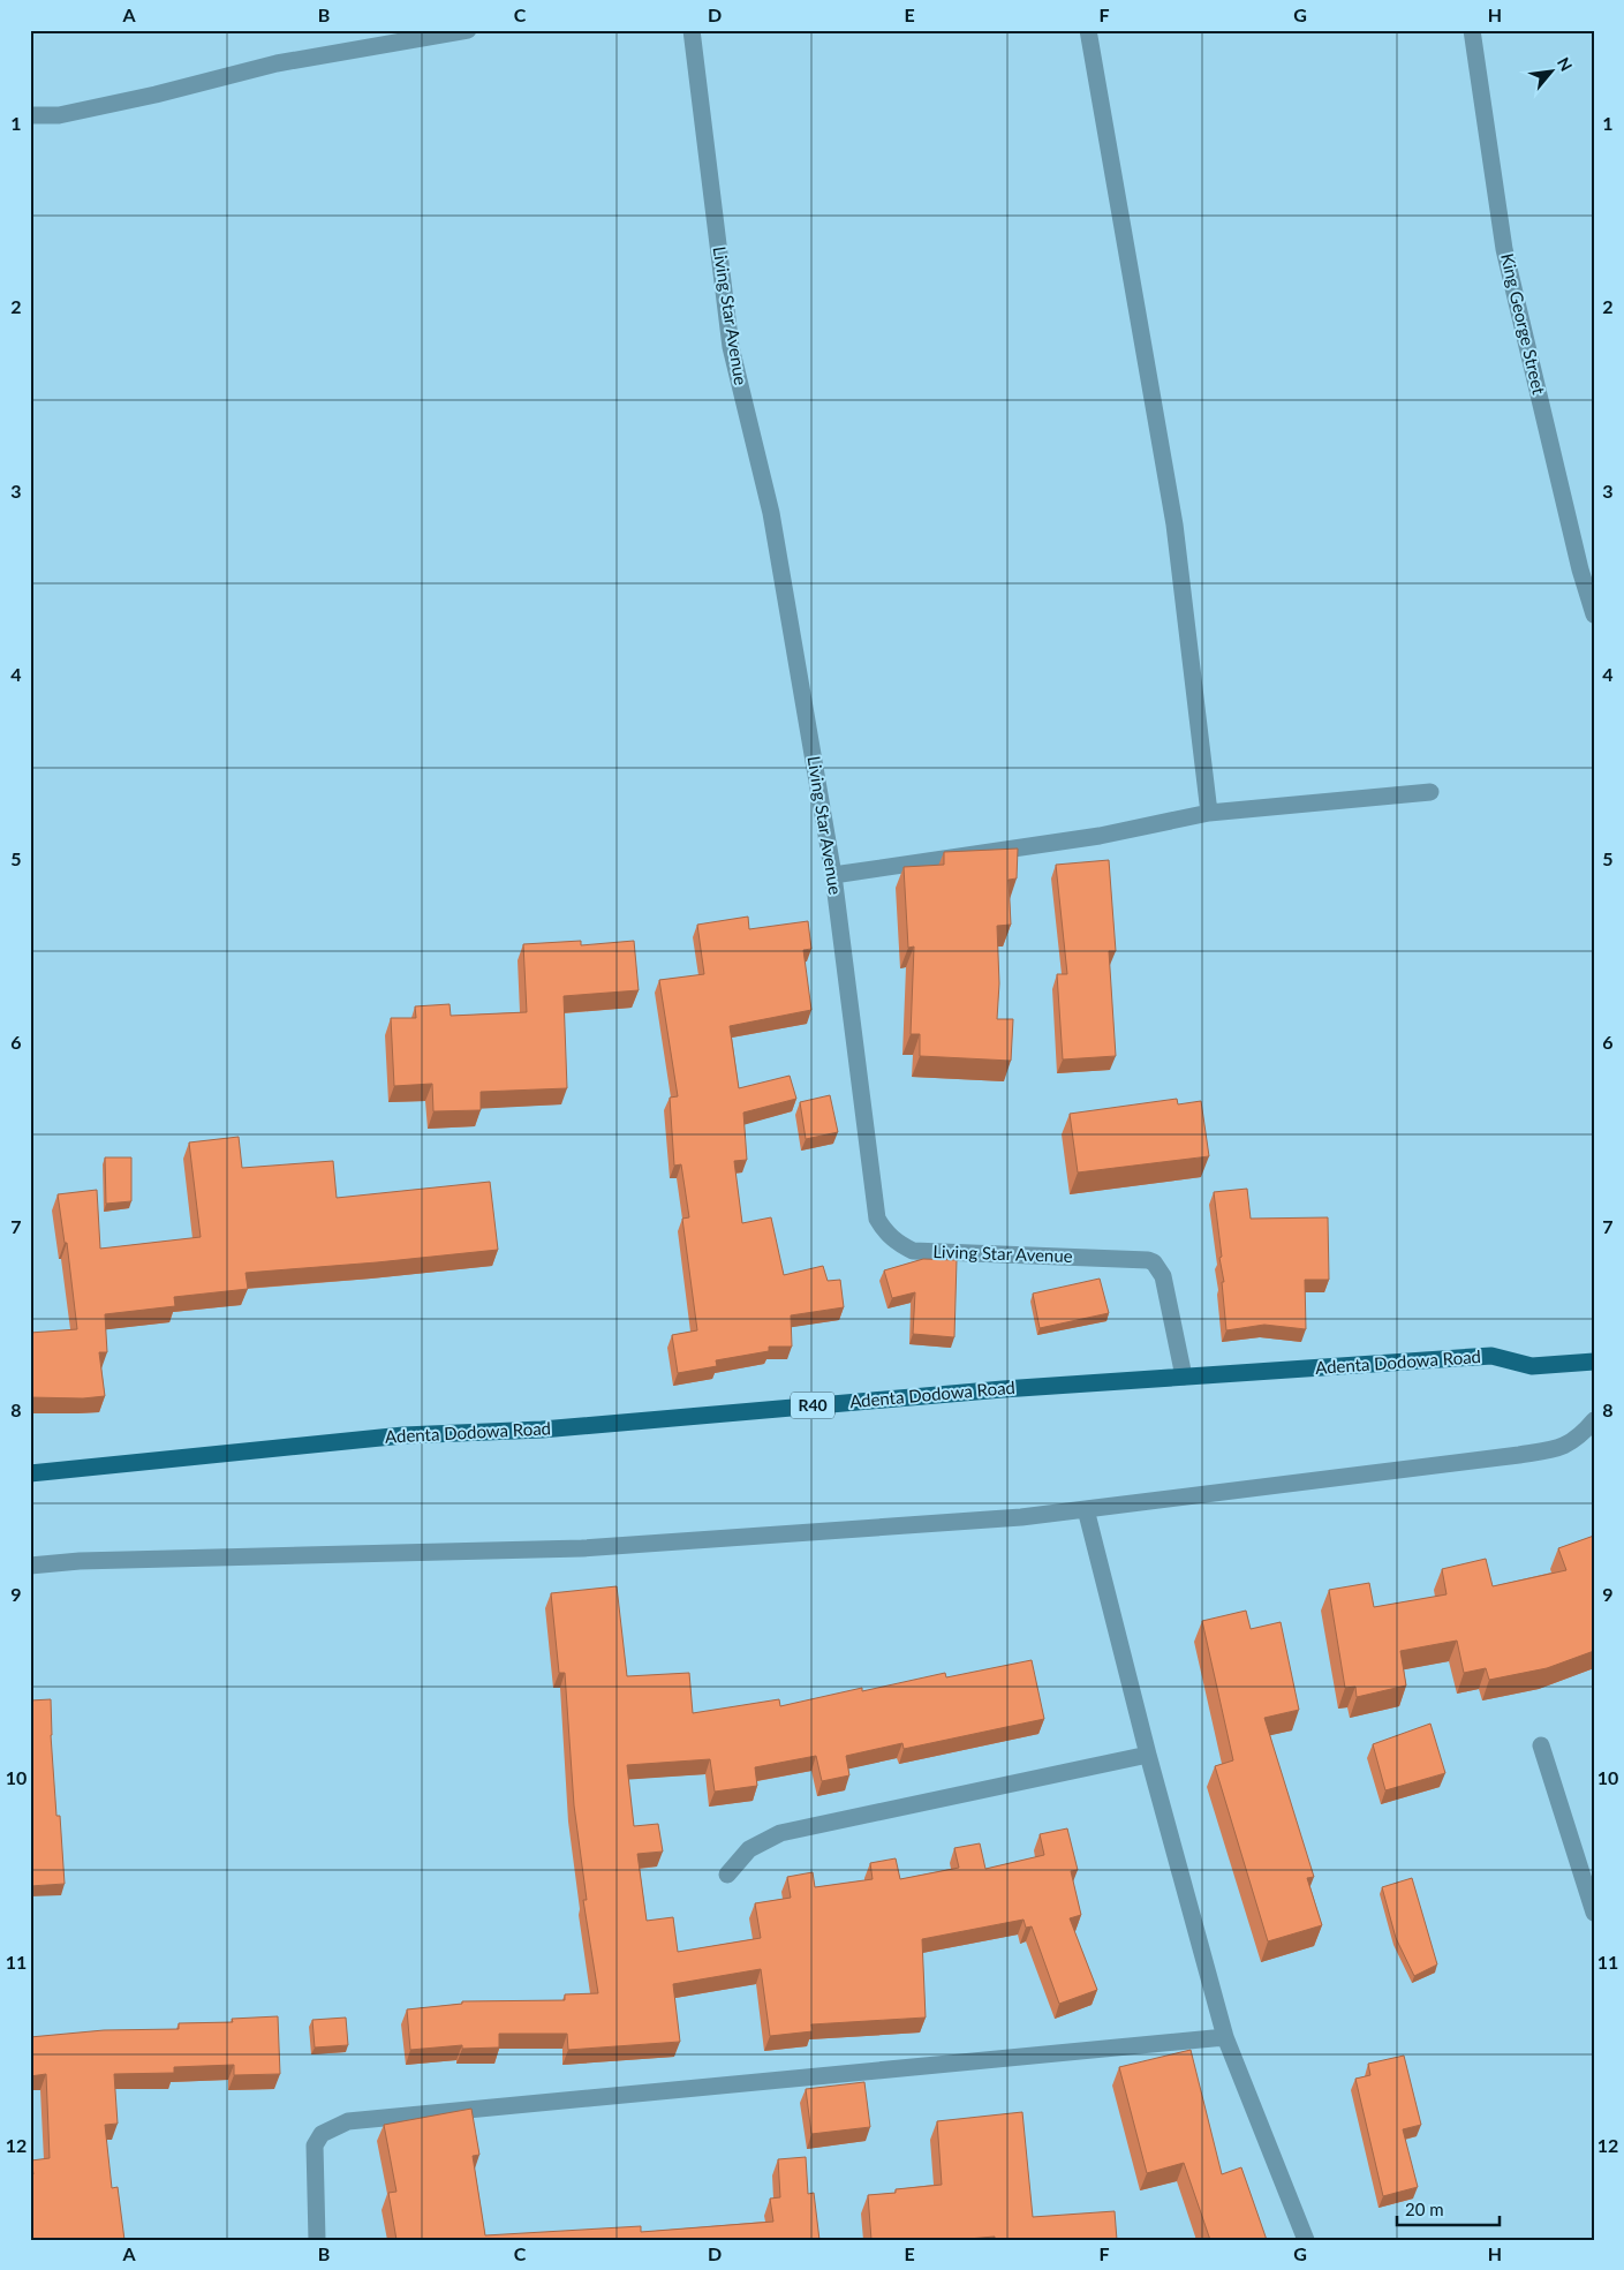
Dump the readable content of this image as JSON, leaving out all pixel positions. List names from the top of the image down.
{
  "streets": {
    "main road": ["Adenta Dodowa Road", "R40"],
    "street": ["Living Star Avenue", "King George Street"]
  },
  "crossings": [
    ["Living Star Avenue", "Adenta Dodowa Road"]
  ],
  "scale_bar": "20 m",
  "north": "top right",
  "grid": {
    "columns": [
      "A",
      "B",
      "C",
      "D",
      "E",
      "F",
      "G",
      "H"
    ],
    "rows": [
      "1",
      "2",
      "3",
      "4",
      "5",
      "6",
      "7",
      "8",
      "9",
      "10",
      "11",
      "12"
    ]
  }
}
